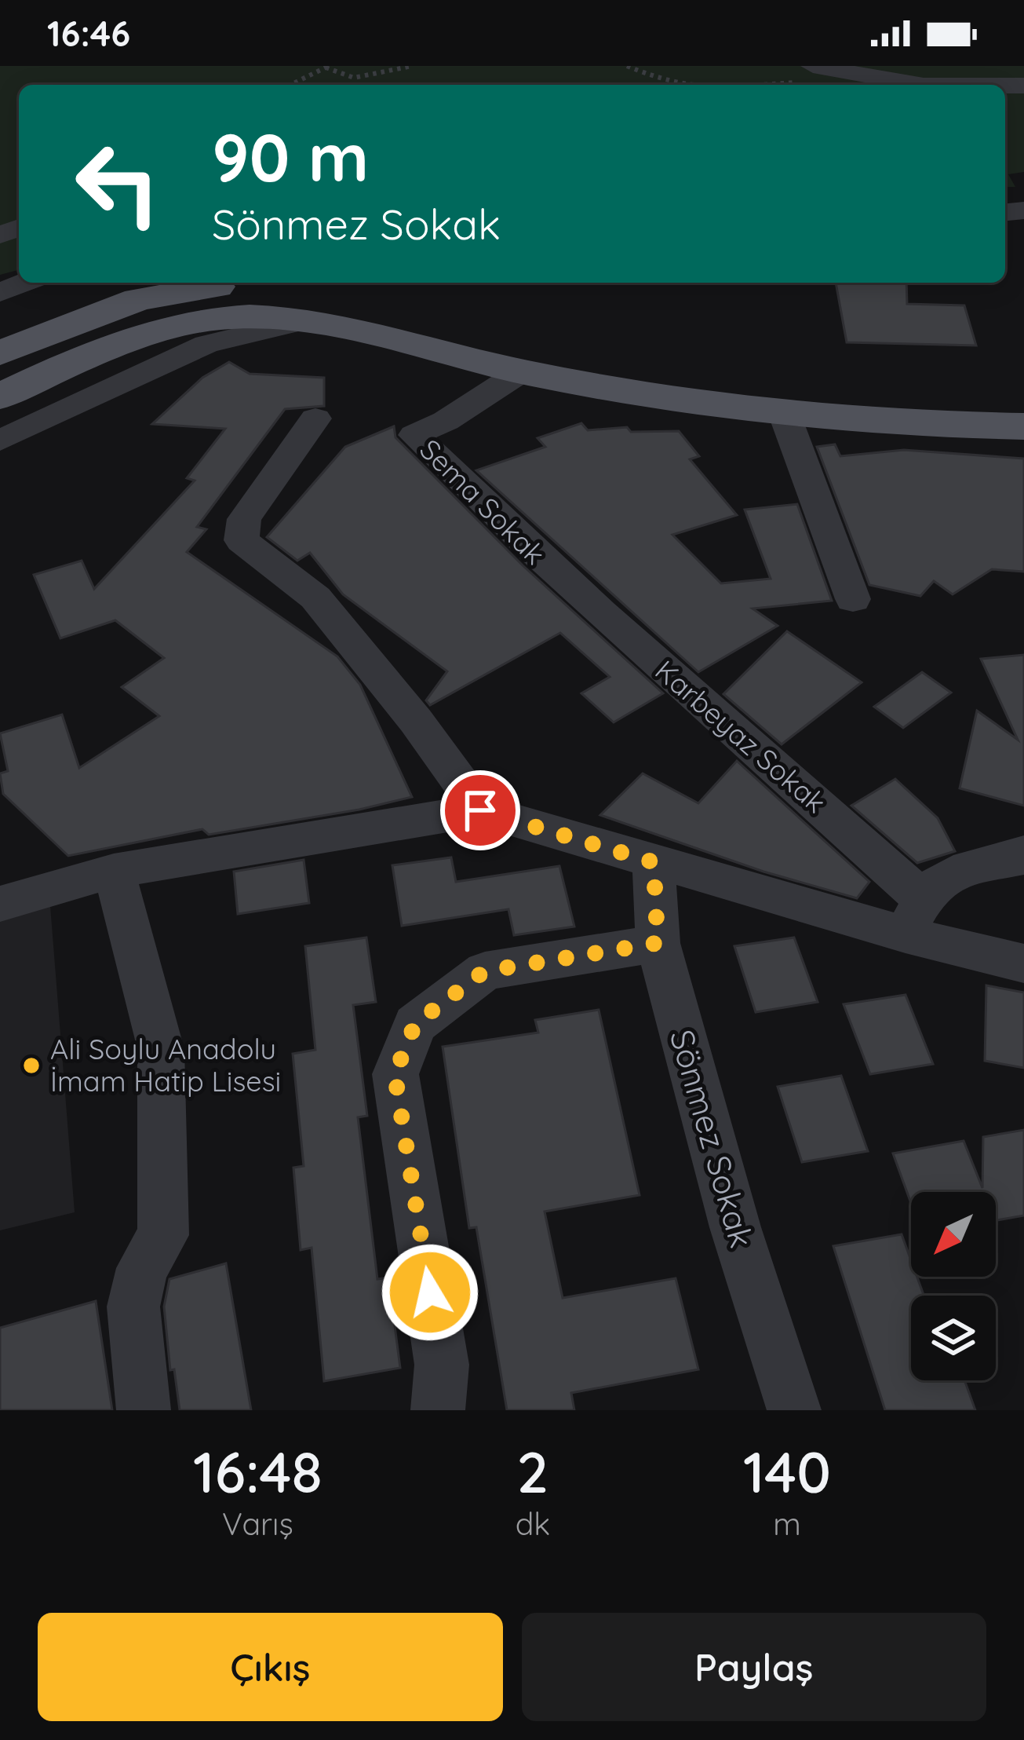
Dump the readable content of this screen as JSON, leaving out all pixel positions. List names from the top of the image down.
{
  "streets": {
    "street": ["Sema Sokak", "Karbeyaz Sokak", "Sönmez Sokak"]
  },
  "crossings": [
    ["Sema Sokak", "Karbeyaz Sokak"]
  ],
  "places": ["Ali Soylu Anadolu İmam Hatip Lisesi"],
  "north": "bottom left",
  "page": {
    "status": "16:46",
    "turn": ["90 m", "Sönmez Sokak"],
    "eta": [
      "16:48",
      "Varış",
      "2",
      "dk",
      "140",
      "m"
    ],
    "buttons": ["Çıkış", "Paylaş"]
  }
}
